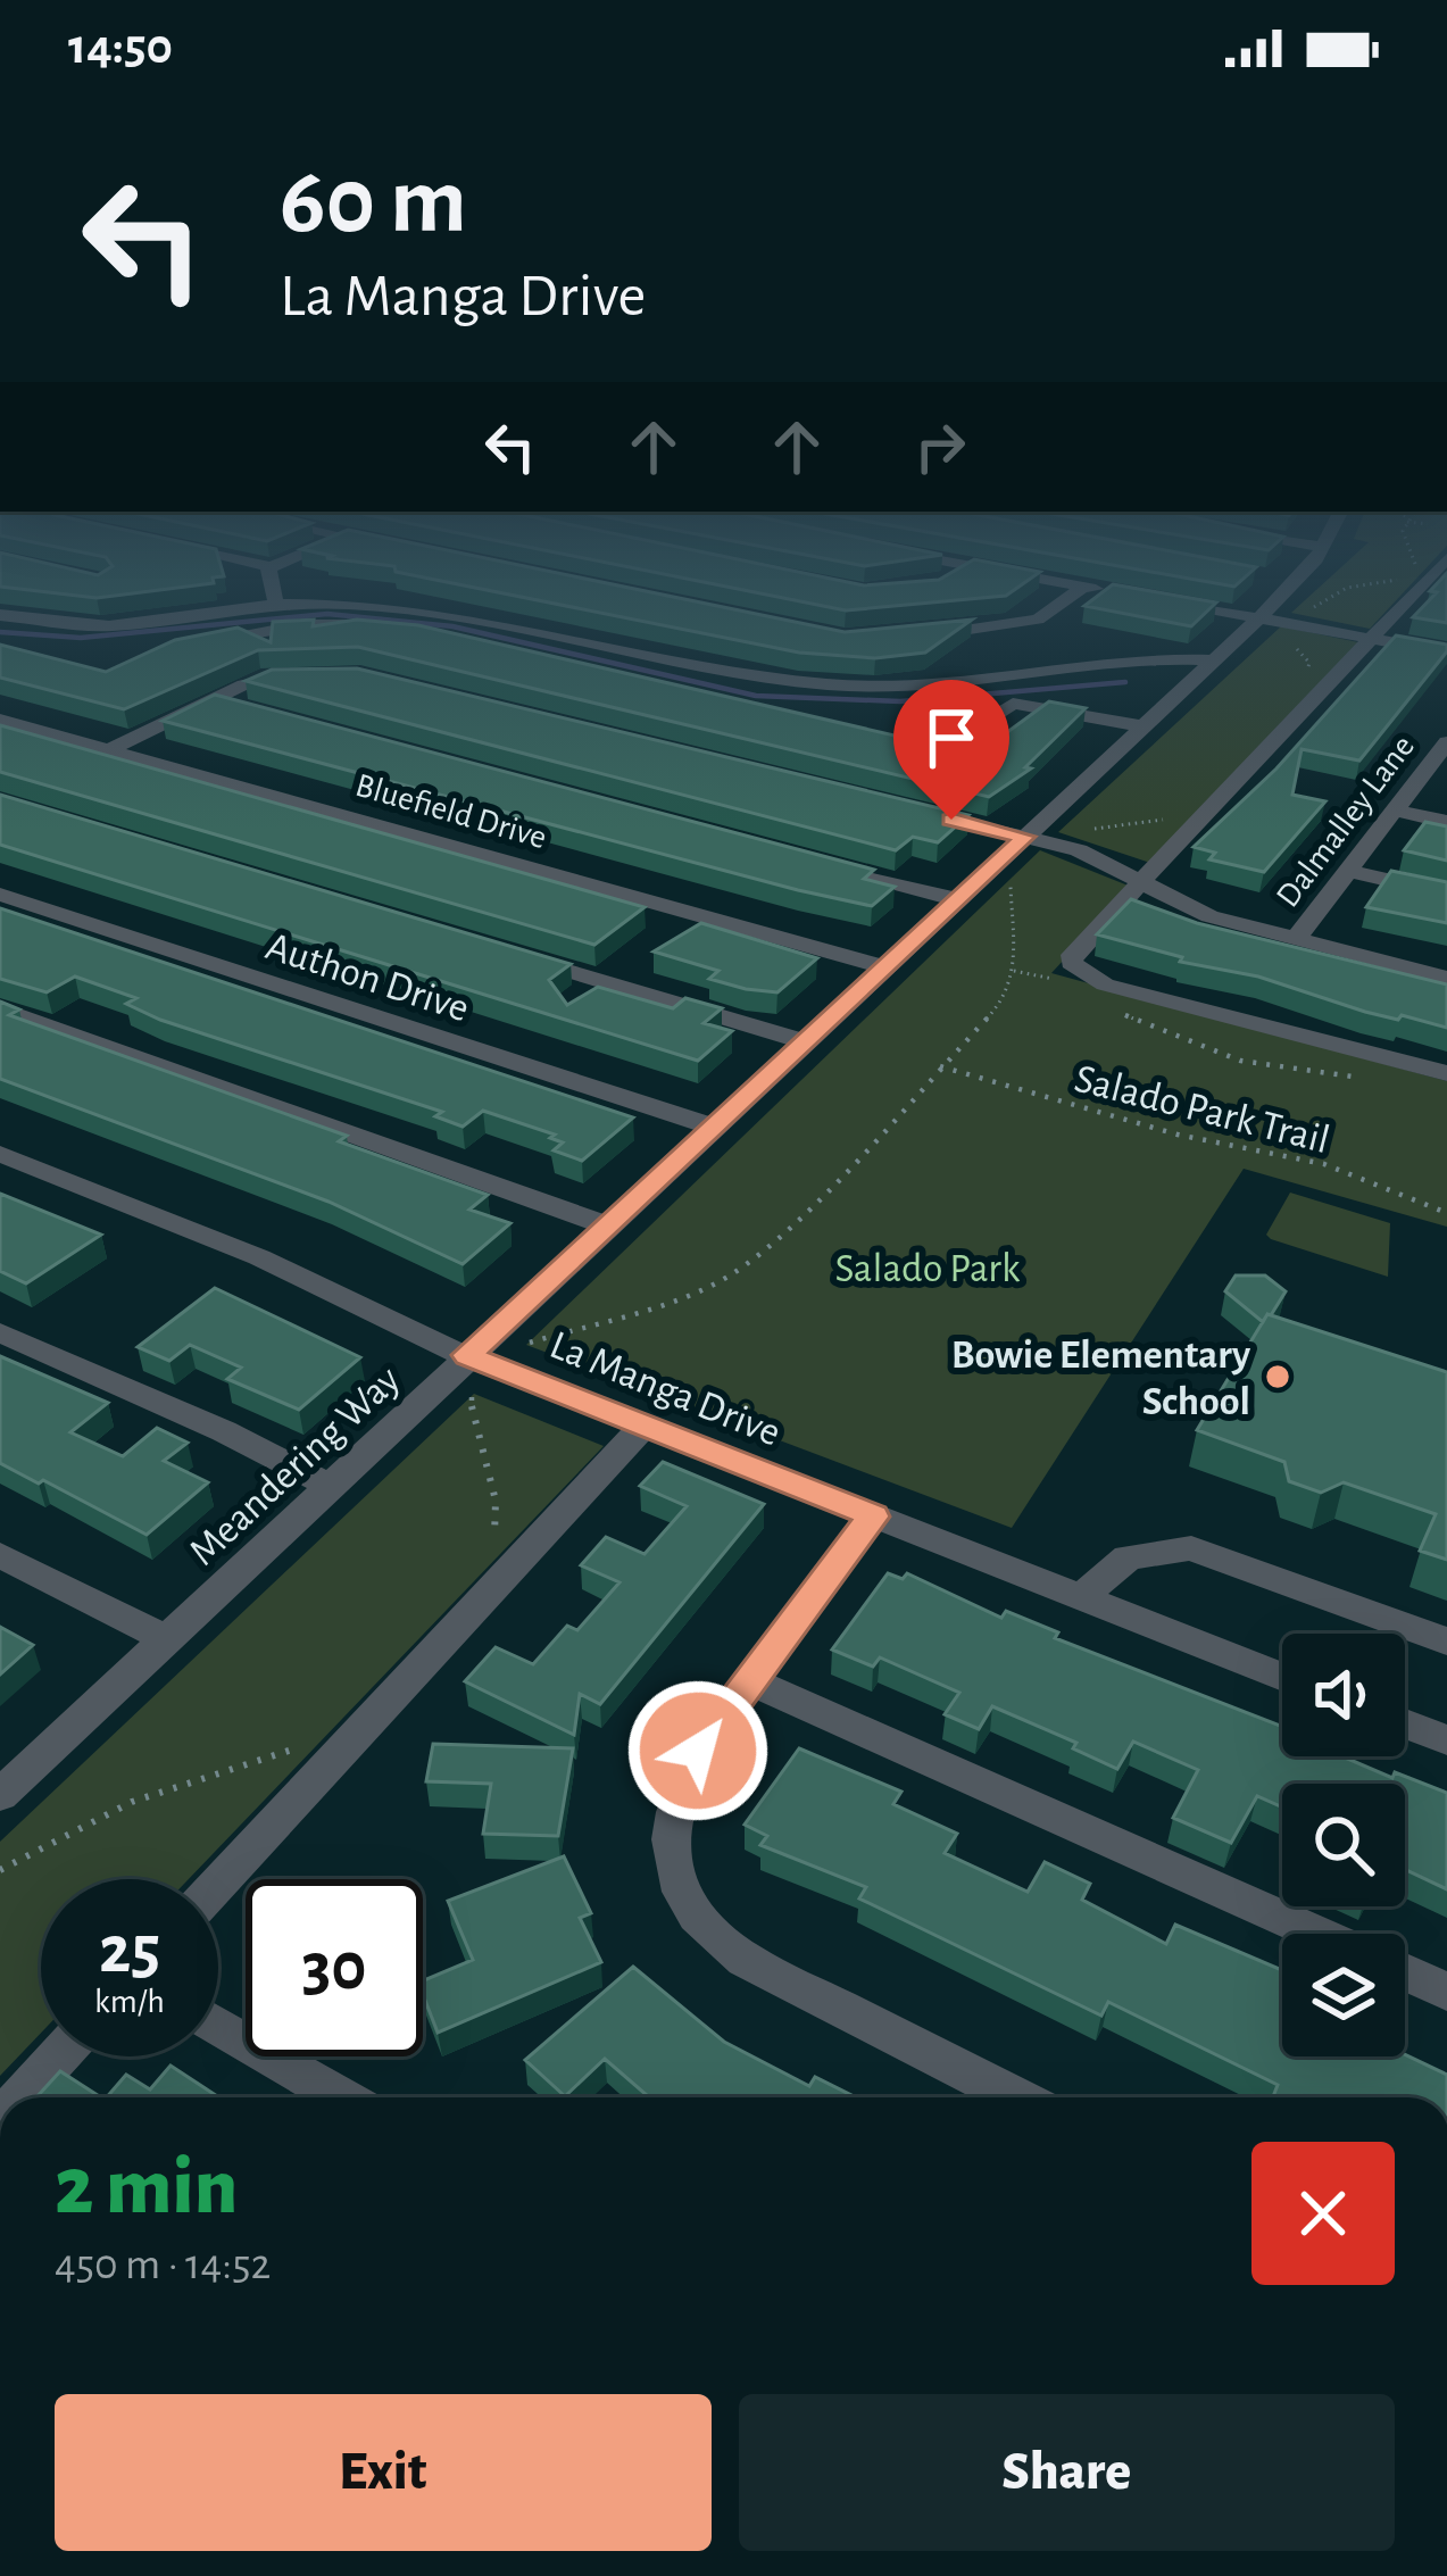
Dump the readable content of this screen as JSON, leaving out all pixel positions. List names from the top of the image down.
{
  "streets": {
    "street": [
      "Bluefield Drive",
      "Dalmalley Lane",
      "Authon Drive",
      "La Manga Drive",
      "Meandering Way"
    ],
    "path": ["Salado Park Trail"]
  },
  "crossings": [
    ["Bluefield Drive", "Meandering Way"],
    ["Authon Drive", "Meandering Way"],
    ["La Manga Drive", "Meandering Way"]
  ],
  "parks": ["Salado Park"],
  "places": ["Bowie Elementary School"],
  "page": {
    "status": "14:50",
    "turn": ["60 m", "La Manga Drive"],
    "speed": "25 km/h",
    "limit": "30",
    "heading": ["2 min", "450 m · 14:52"],
    "buttons": ["Exit", "Share"]
  }
}
